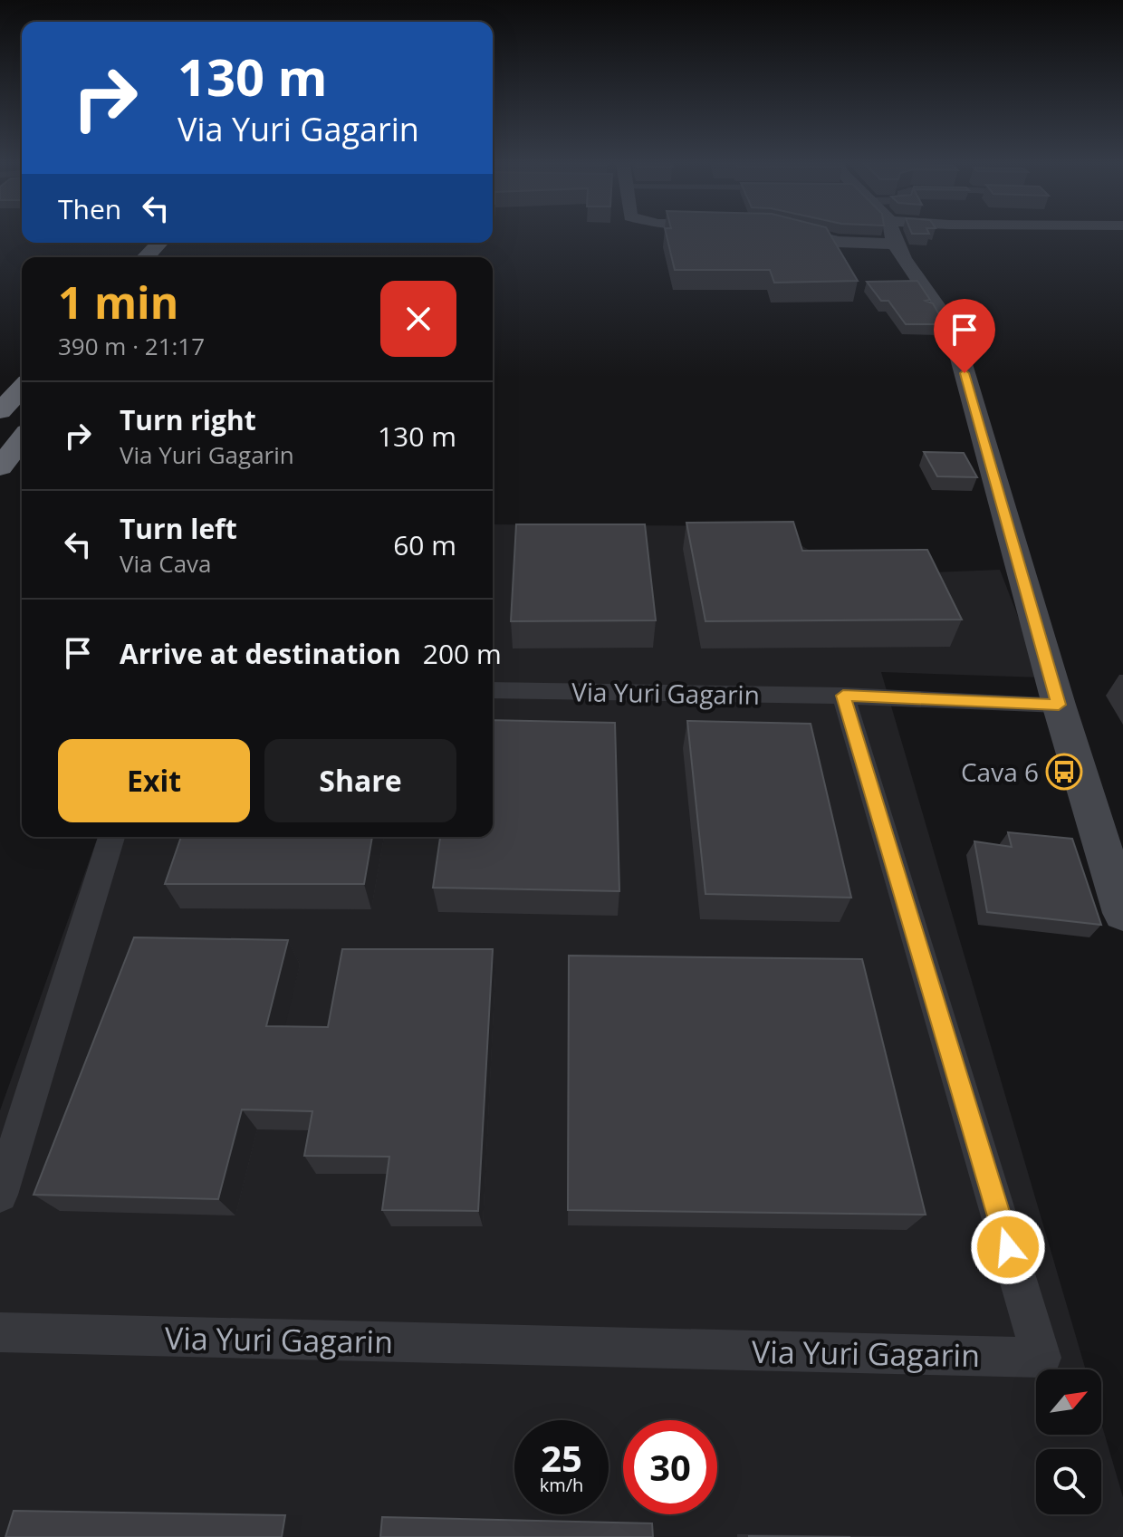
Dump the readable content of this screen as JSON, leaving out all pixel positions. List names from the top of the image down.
{
  "streets": {
    "street": ["Via Yuri Gagarin"]
  },
  "places": {
    "bus stop": ["Cava 6"]
  },
  "north": "top right",
  "page": {
    "turn": ["130 m", "Via Yuri Gagarin"],
    "then": "Then",
    "heading": ["1 min", "390 m · 21:17"],
    "list": [
      {
        "name": "Turn right",
        "note": "Via Yuri Gagarin",
        "value": "130 m"
      },
      {
        "name": "Turn left",
        "note": "Via Cava",
        "value": "60 m"
      },
      {
        "name": "Arrive at destination",
        "value": "200 m"
      }
    ],
    "buttons": ["Exit", "Share"],
    "speed": "25 km/h",
    "limit": "30"
  }
}
